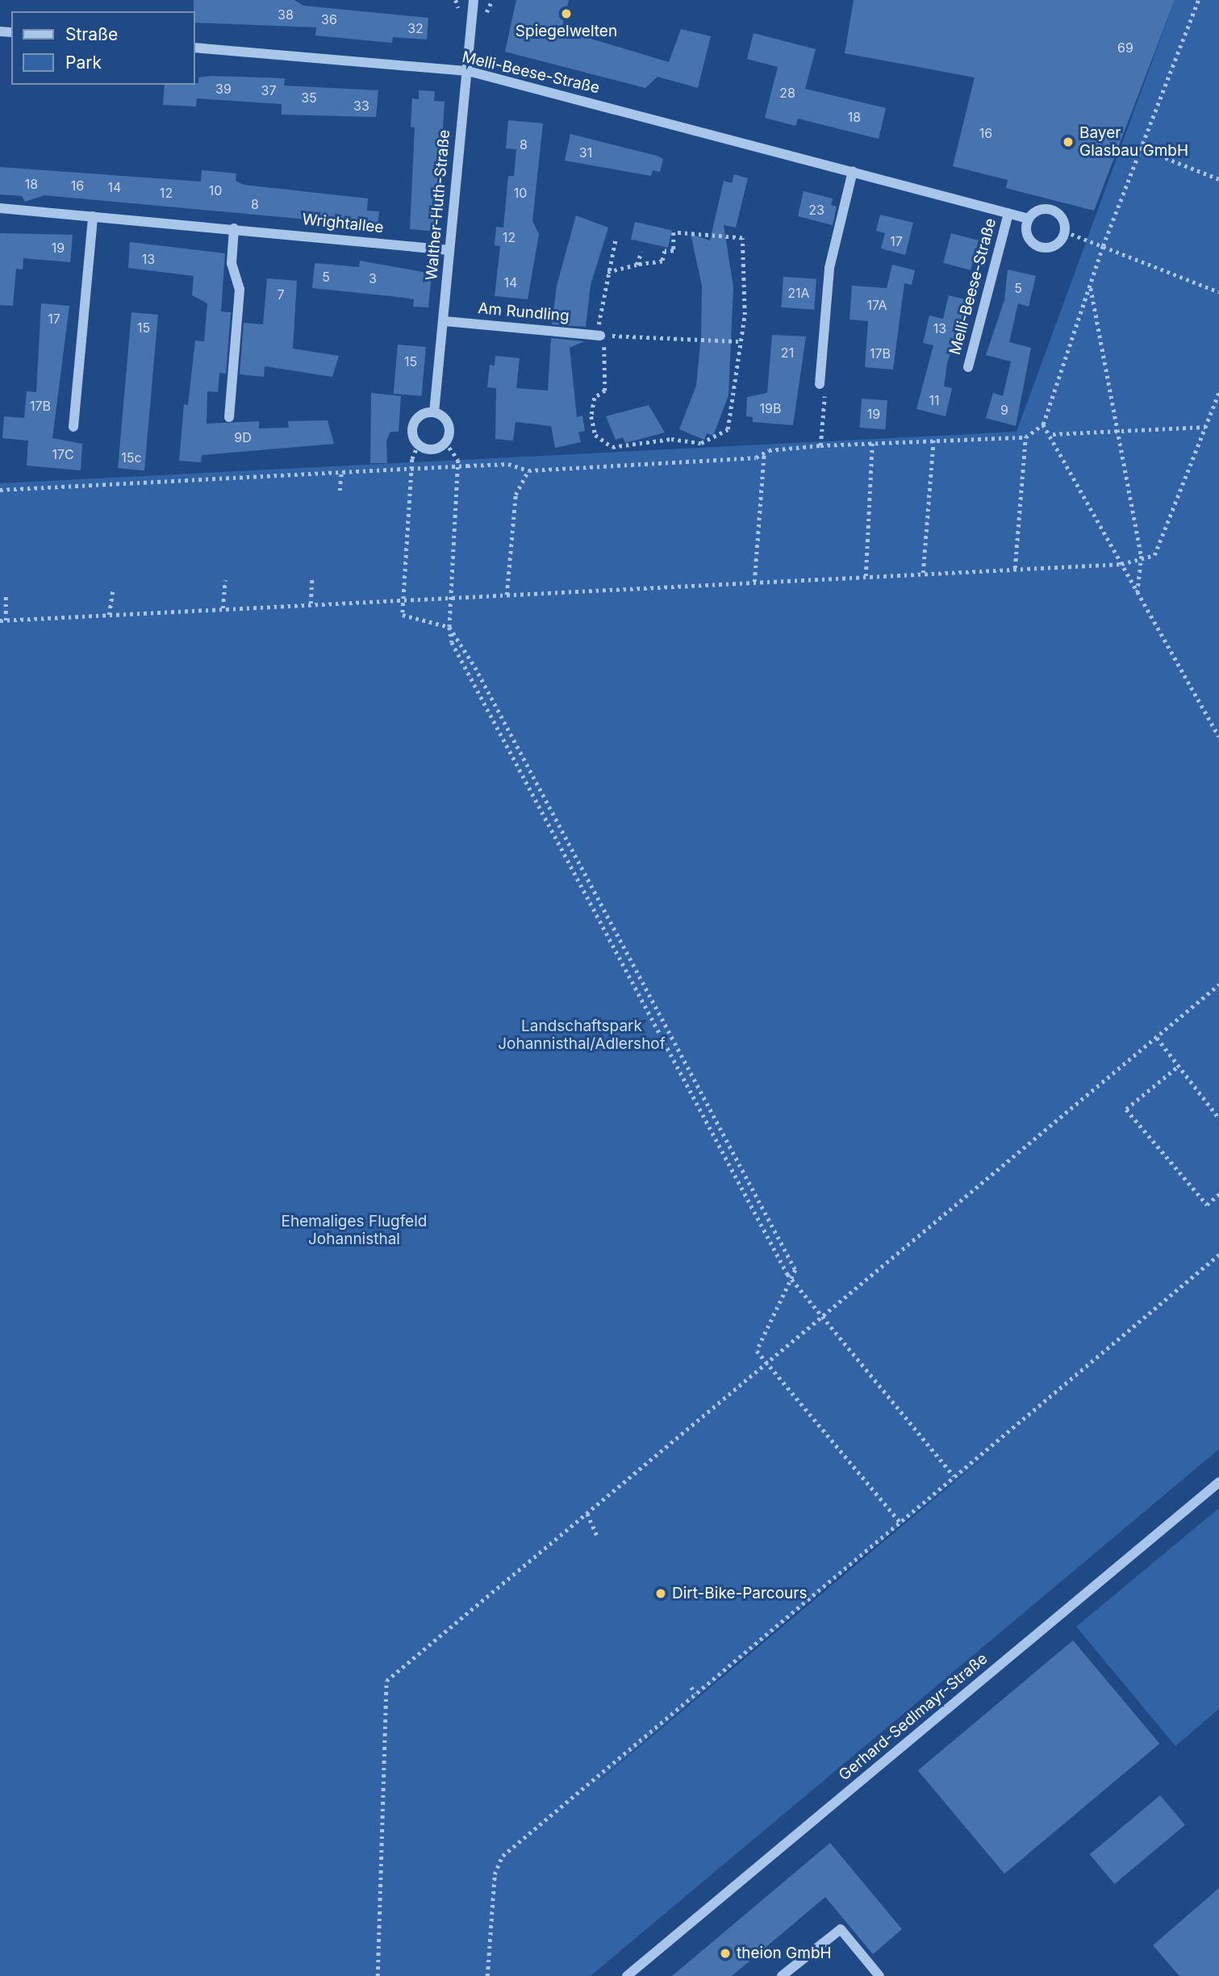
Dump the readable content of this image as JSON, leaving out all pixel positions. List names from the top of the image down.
{
  "streets": {
    "street": [
      "Melli-Beese-Straße",
      "Walther-Huth-Straße",
      "Wrightallee",
      "Am Rundling",
      "Gerhard-Sedlmayr-Straße"
    ]
  },
  "crossings": [
    ["Melli-Beese-Straße", "Walther-Huth-Straße"],
    ["Walther-Huth-Straße", "Wrightallee"],
    ["Walther-Huth-Straße", "Am Rundling"]
  ],
  "parks": ["Landschaftspark Johannisthal/Adlershof", "Ehemaliges Flugfeld Johannisthal"],
  "places": [
    "Spiegelwelten",
    "Bayer Glasbau GmbH",
    "Dirt-Bike-Parcours",
    "theion GmbH"
  ],
  "house_numbers": [
    "38",
    "36",
    "32",
    "69",
    "39",
    "37",
    "28",
    "35",
    "33",
    "18",
    "16",
    "8",
    "31",
    "18",
    "16",
    "14",
    "10",
    "12",
    "10",
    "8",
    "23",
    "12",
    "17",
    "19",
    "13",
    "5",
    "3",
    "14",
    "5",
    "21A",
    "7",
    "17A",
    "17",
    "15",
    "13",
    "21",
    "17B",
    "15",
    "11",
    "17B",
    "19B",
    "9",
    "19",
    "9D",
    "17C",
    "15c"
  ],
  "legend": ["Straße", "Park"]
}
